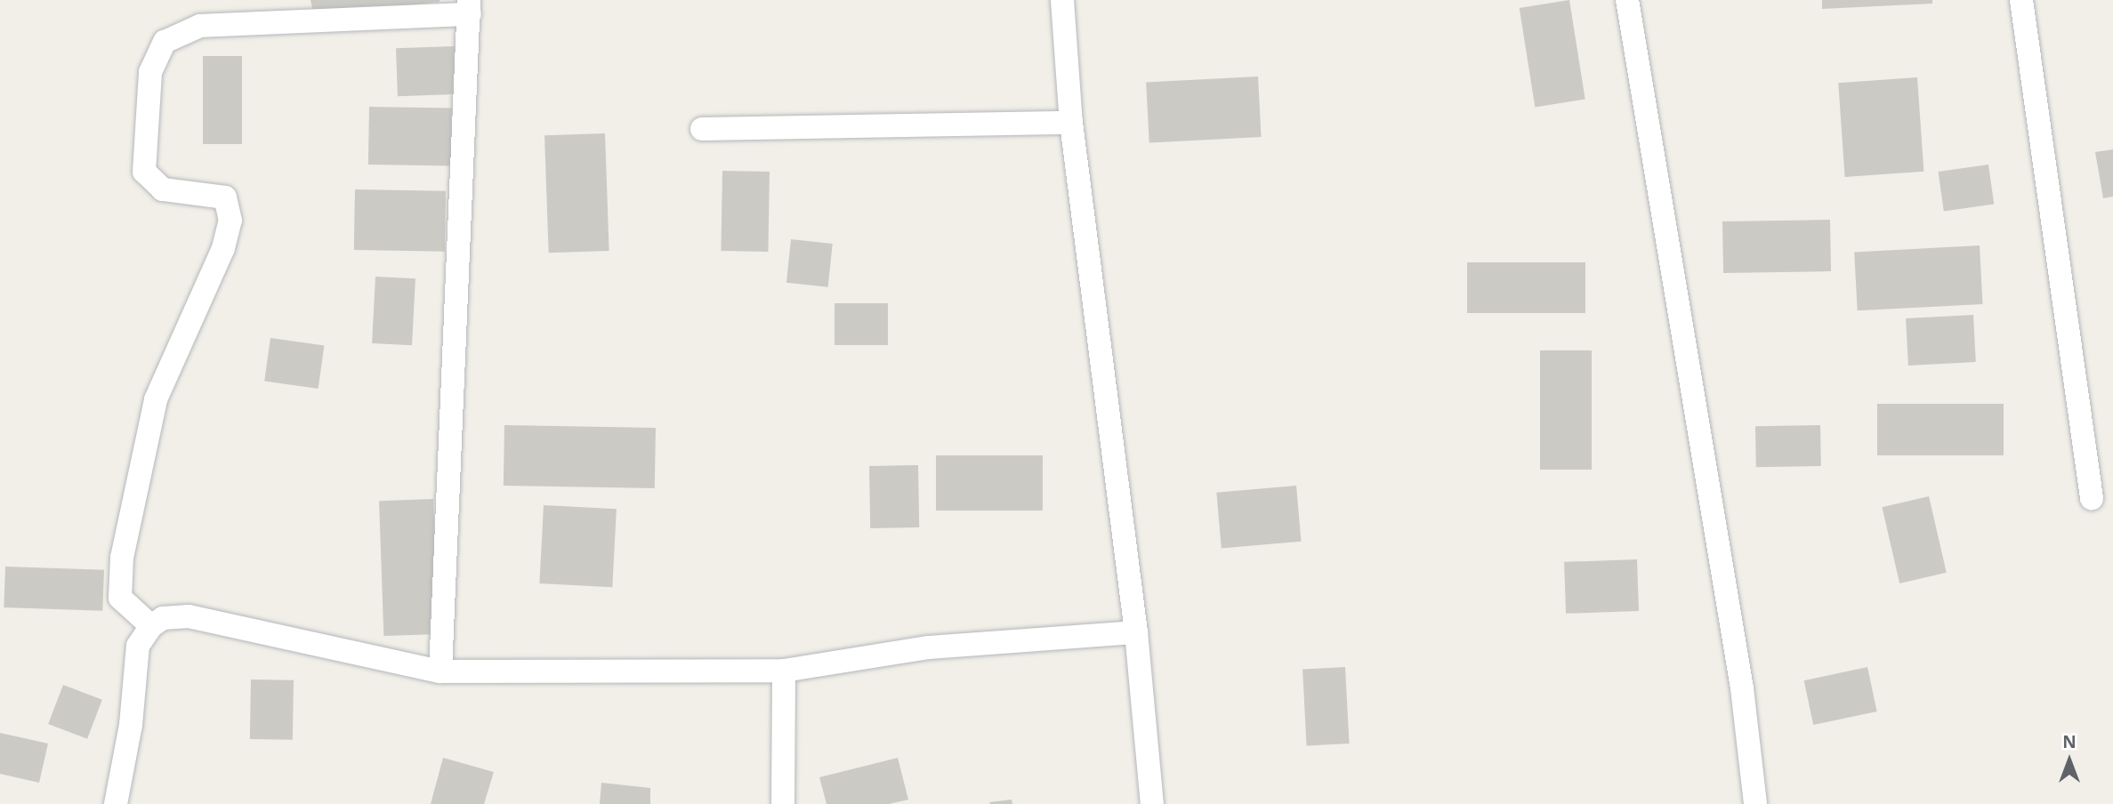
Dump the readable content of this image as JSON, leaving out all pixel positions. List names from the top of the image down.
{
  "north": "top"
}
